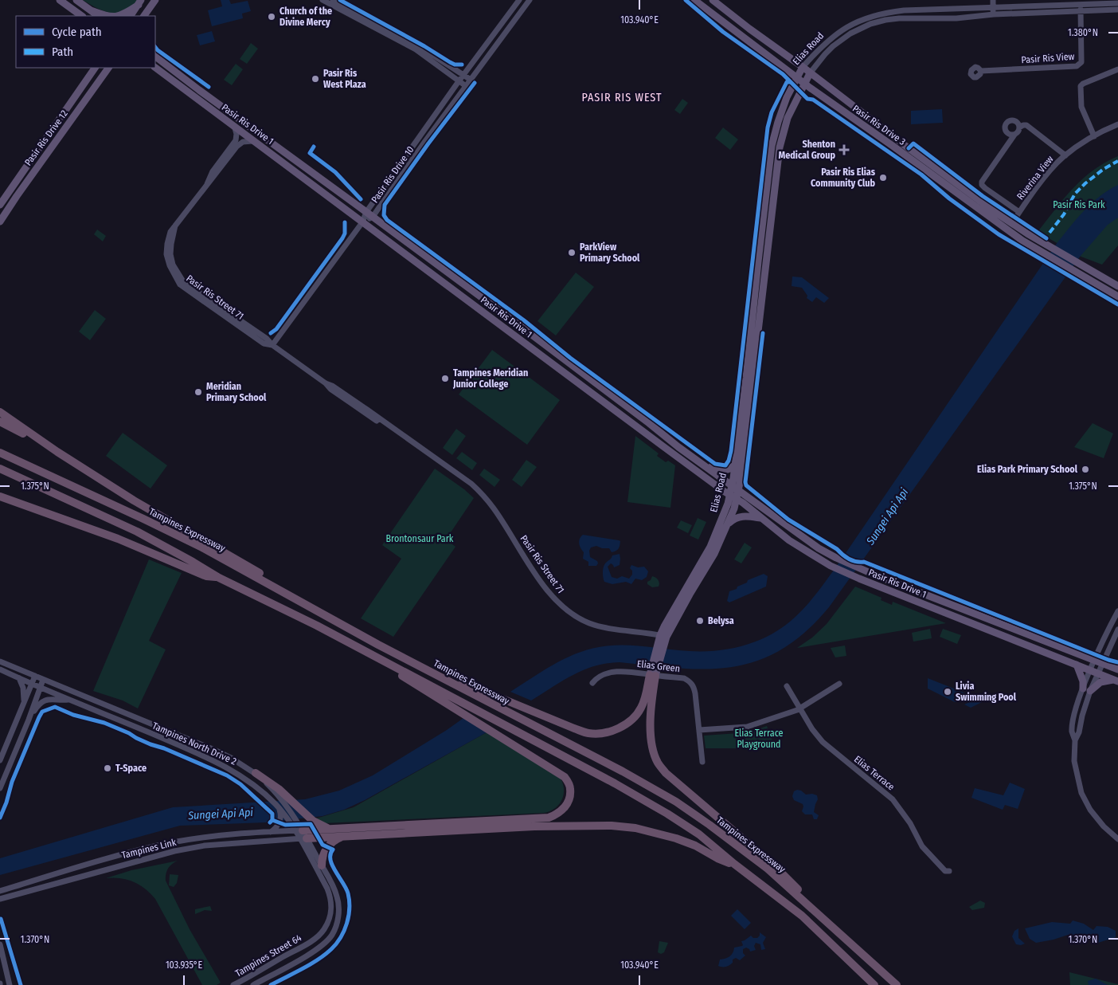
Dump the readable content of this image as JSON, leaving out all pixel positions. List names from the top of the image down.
{
  "streets": {
    "highway": ["Tampines Expressway"],
    "main road": [
      "Elias Road",
      "Pasir Ris Drive 1",
      "Pasir Ris Drive 3",
      "Pasir Ris Drive 12"
    ],
    "street": [
      "Pasir Ris View",
      "Pasir Ris Drive 10",
      "Riverina View",
      "Pasir Ris Street 71",
      "Elias Green",
      "Tampines North Drive 2",
      "Elias Terrace",
      "Tampines Link",
      "Tampines Street 64"
    ]
  },
  "crossings": [
    ["Elias Road", "Pasir Ris View"],
    ["Elias Road", "Pasir Ris Drive 1"],
    ["Elias Road", "Pasir Ris Drive 3"],
    ["Elias Road", "Pasir Ris Street 71"],
    ["Elias Road", "Elias Green"],
    ["Pasir Ris Drive 1", "Pasir Ris Drive 10"],
    ["Pasir Ris Drive 1", "Pasir Ris Street 71"],
    ["Pasir Ris Drive 3", "Riverina View"],
    ["Pasir Ris Drive 10", "Pasir Ris Street 71"],
    ["Tampines North Drive 2", "Tampines Link"],
    ["Tampines North Drive 2", "Tampines Street 64"]
  ],
  "districts": ["PASIR RIS WEST"],
  "water": ["Sungei Api Api"],
  "parks": ["Pasir Ris Park", "Brontonsaur Park", "Elias Terrace Playground"],
  "places": {
    "other": [
      "Church of the Divine Mercy",
      "Pasir Ris West Plaza",
      "Pasir Ris Elias Community Club",
      "ParkView Primary School",
      "Tampines Meridian Junior College",
      "Meridian Primary School",
      "Elias Park Primary School",
      "Belysa",
      "Livia Swimming Pool",
      "T-Space"
    ],
    "health": ["Shenton Medical Group"]
  },
  "legend": ["Cycle path", "Path"],
  "coordinates": [
    "103.940°E",
    "1.380°N",
    "1.375°N",
    "1.370°N",
    "103.935°E"
  ]
}
